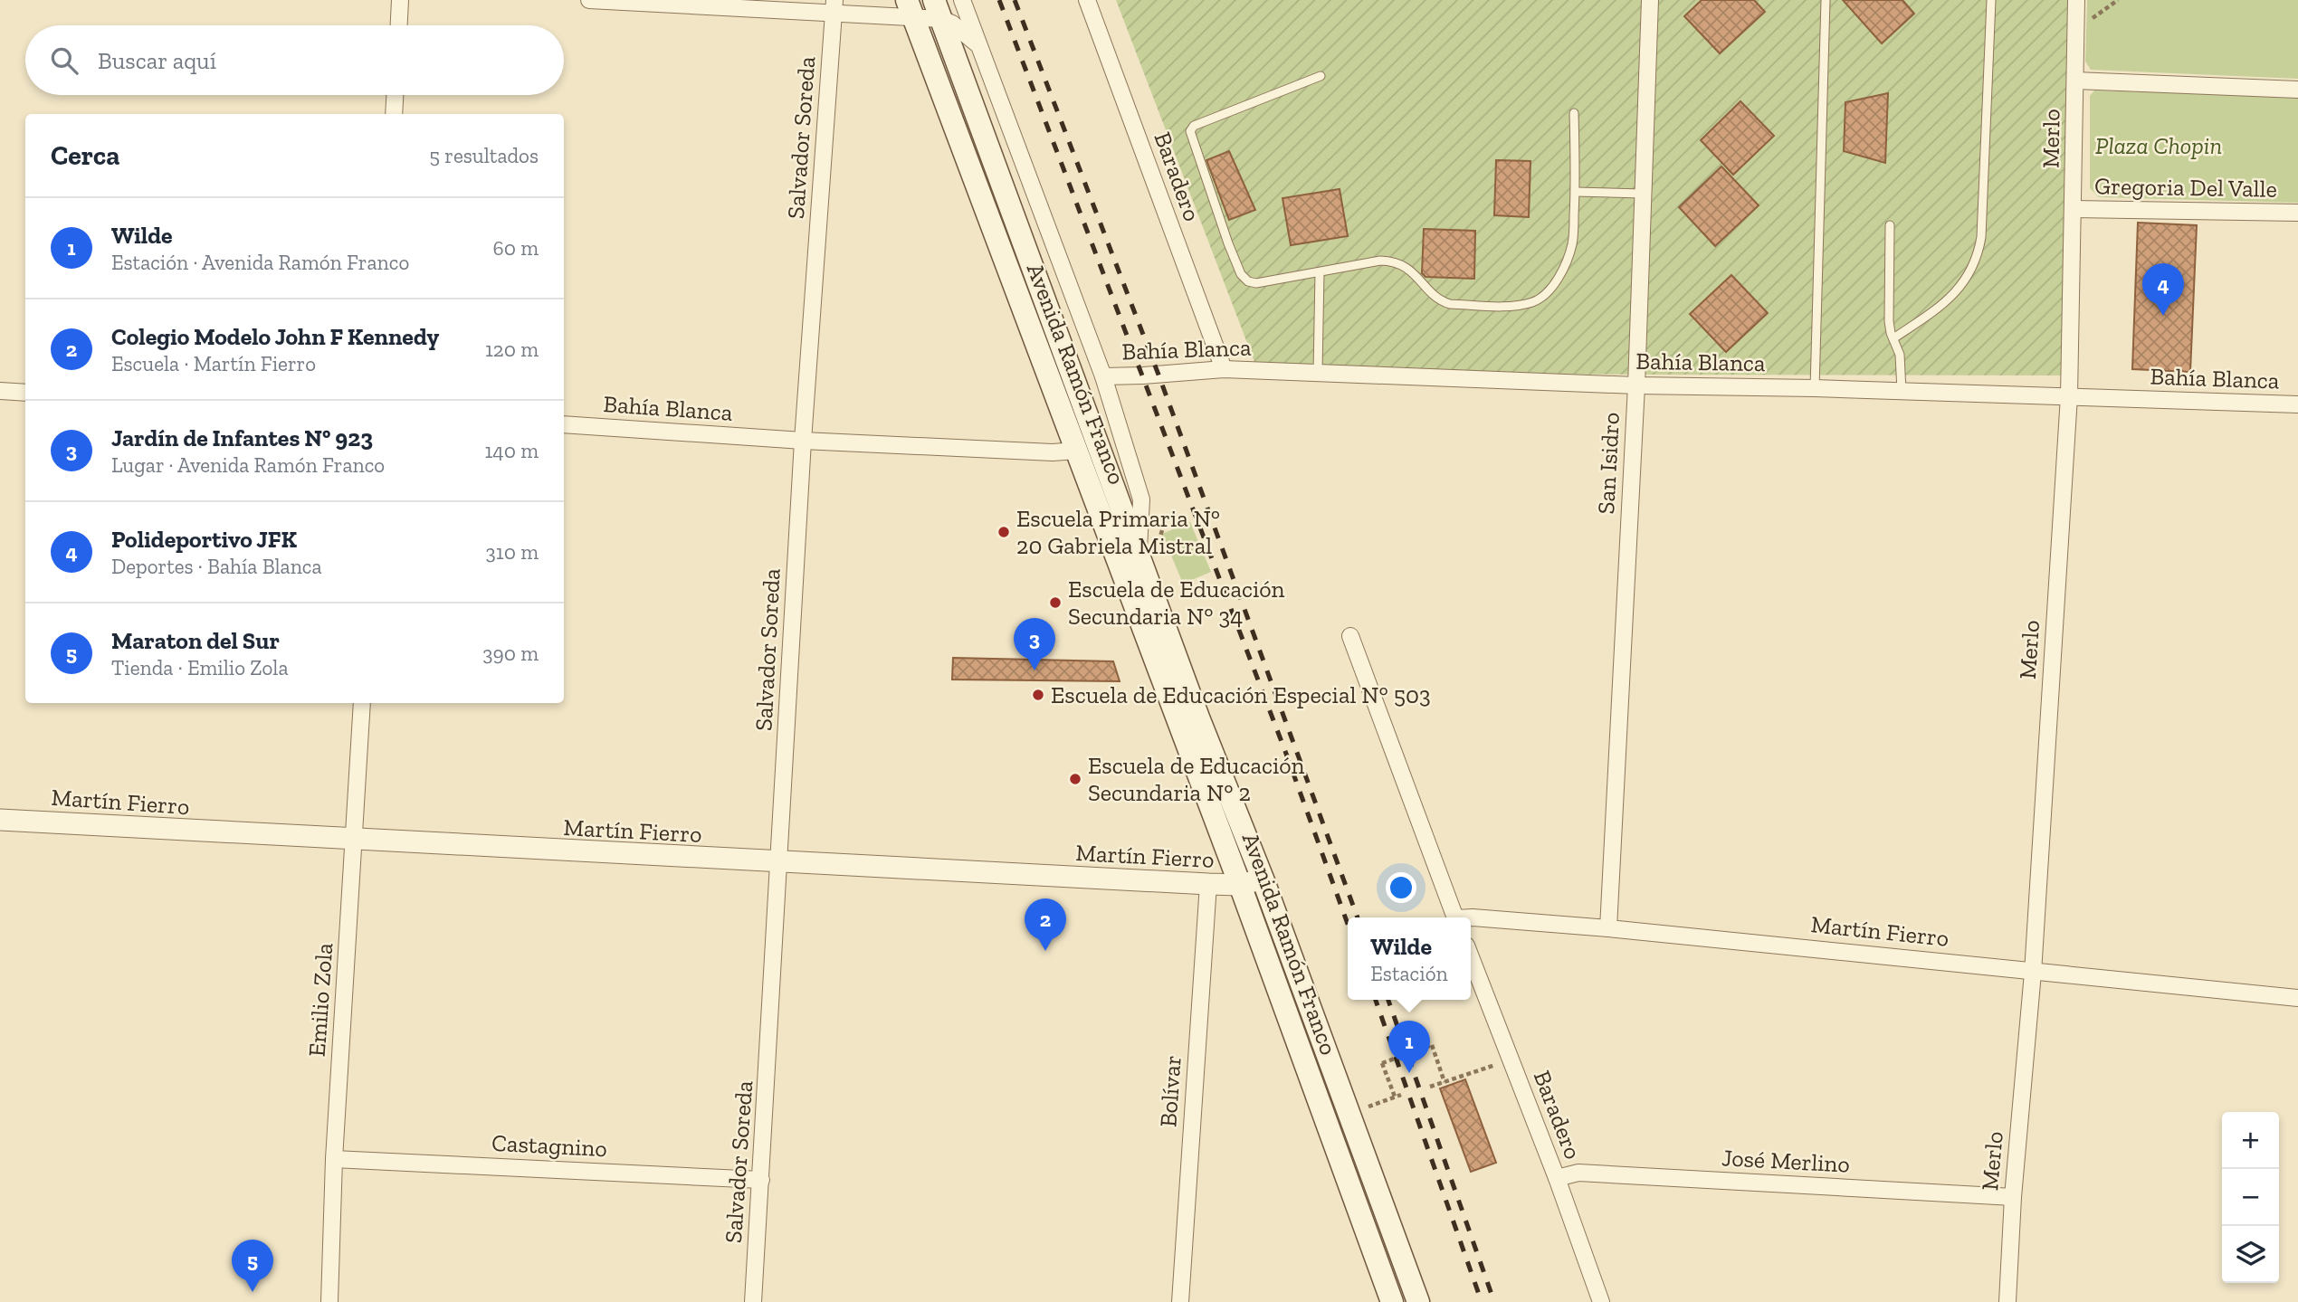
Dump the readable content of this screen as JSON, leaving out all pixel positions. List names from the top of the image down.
{
  "streets": {
    "main road": ["Avenida Ramón Franco"],
    "street": [
      "Salvador Soreda",
      "Merlo",
      "Baradero",
      "Gregoria Del Valle",
      "Bahía Blanca",
      "San Isidro",
      "Martín Fierro",
      "Emilio Zola",
      "Bolívar",
      "Castagnino",
      "José Merlino"
    ]
  },
  "crossings": [
    ["Salvador Soreda", "Bahía Blanca"],
    ["Salvador Soreda", "Martín Fierro"],
    ["Salvador Soreda", "Castagnino"],
    ["Merlo", "Gregoria Del Valle"],
    ["Merlo", "Bahía Blanca"],
    ["Merlo", "Martín Fierro"],
    ["Merlo", "José Merlino"],
    ["Baradero", "Bahía Blanca"],
    ["Baradero", "José Merlino"],
    ["Bahía Blanca", "Avenida Ramón Franco"],
    ["Bahía Blanca", "San Isidro"],
    ["Avenida Ramón Franco", "Martín Fierro"],
    ["San Isidro", "Martín Fierro"],
    ["Martín Fierro", "Emilio Zola"],
    ["Martín Fierro", "Bolívar"],
    ["Emilio Zola", "Castagnino"]
  ],
  "parks": ["Plaza Chopin"],
  "places": [
    "Escuela Primaria N° 20 Gabriela Mistral",
    "Escuela de Educación Secundaria N° 34",
    "Escuela de Educación Especial N° 503",
    "Escuela de Educación Secundaria N° 2"
  ],
  "page": {
    "search": "Buscar aquí",
    "heading": ["Cerca", "5 resultados"],
    "list": [
      {
        "mark": "1",
        "name": "Wilde",
        "note": "Estación · Avenida Ramón Franco",
        "value": "60 m"
      },
      {
        "mark": "2",
        "name": "Colegio Modelo John F Kennedy",
        "note": "Escuela · Martín Fierro",
        "value": "120 m"
      },
      {
        "mark": "3",
        "name": "Jardín de Infantes N° 923",
        "note": "Lugar · Avenida Ramón Franco",
        "value": "140 m"
      },
      {
        "mark": "4",
        "name": "Polideportivo JFK",
        "note": "Deportes · Bahía Blanca",
        "value": "310 m"
      },
      {
        "mark": "5",
        "name": "Maraton del Sur",
        "note": "Tienda · Emilio Zola",
        "value": "390 m"
      }
    ],
    "pins": [
      "4",
      "3",
      "2",
      "1",
      "5"
    ],
    "popup": ["Wilde", "Estación"],
    "map_buttons": ["+", "−"]
  }
}
